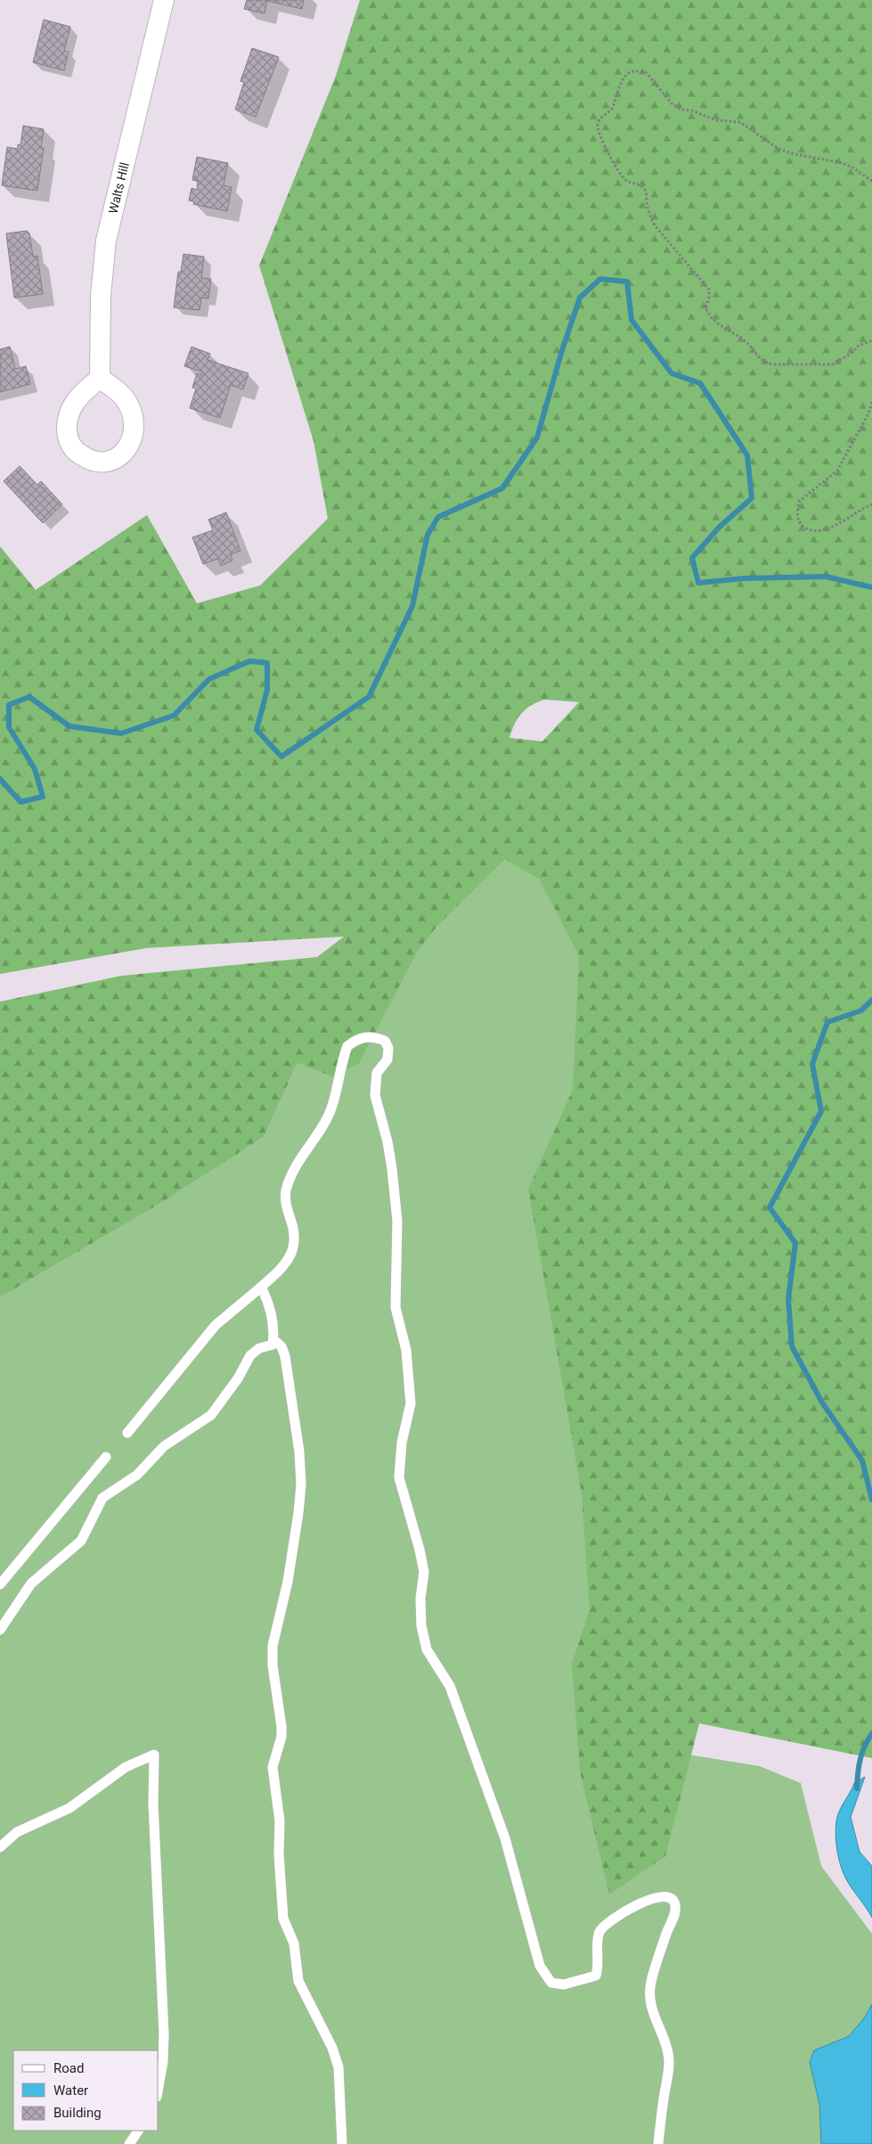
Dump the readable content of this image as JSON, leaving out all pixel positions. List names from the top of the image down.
{
  "streets": {
    "street": ["Walts Hill"]
  },
  "legend": ["Road", "Water", "Building"]
}
